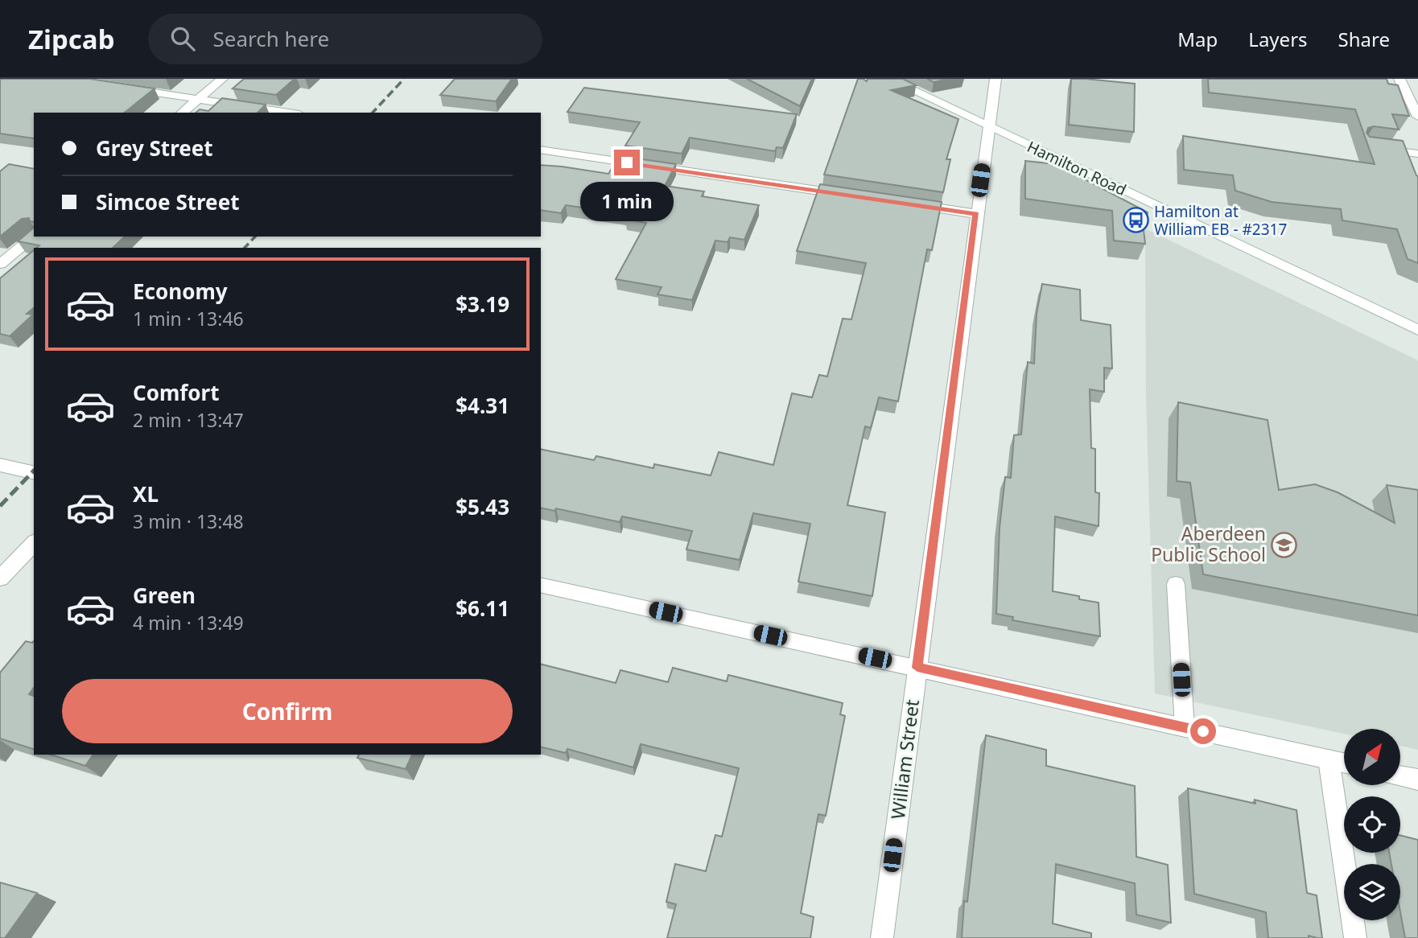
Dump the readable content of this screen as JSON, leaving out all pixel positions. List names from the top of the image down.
{
  "streets": {
    "street": ["Hamilton Road", "William Street"]
  },
  "crossings": [
    ["Hamilton Road", "William Street"]
  ],
  "places": {
    "bus stop": ["Hamilton at William EB - #2317"],
    "school or university": ["Aberdeen Public School"]
  },
  "north": "top right",
  "page": {
    "header": "Zipcab",
    "search": "Search here",
    "nav": ["Map", "Layers", "Share"],
    "banner": ["Grey Street", "Simcoe Street"],
    "bubble": "1 min",
    "list": [
      {
        "name": "Economy",
        "note": "1 min · 13:46",
        "value": "$3.19"
      },
      {
        "name": "Comfort",
        "note": "2 min · 13:47",
        "value": "$4.31"
      },
      {
        "name": "XL",
        "note": "3 min · 13:48",
        "value": "$5.43"
      },
      {
        "name": "Green",
        "note": "4 min · 13:49",
        "value": "$6.11"
      }
    ],
    "buttons": "Confirm"
  }
}
